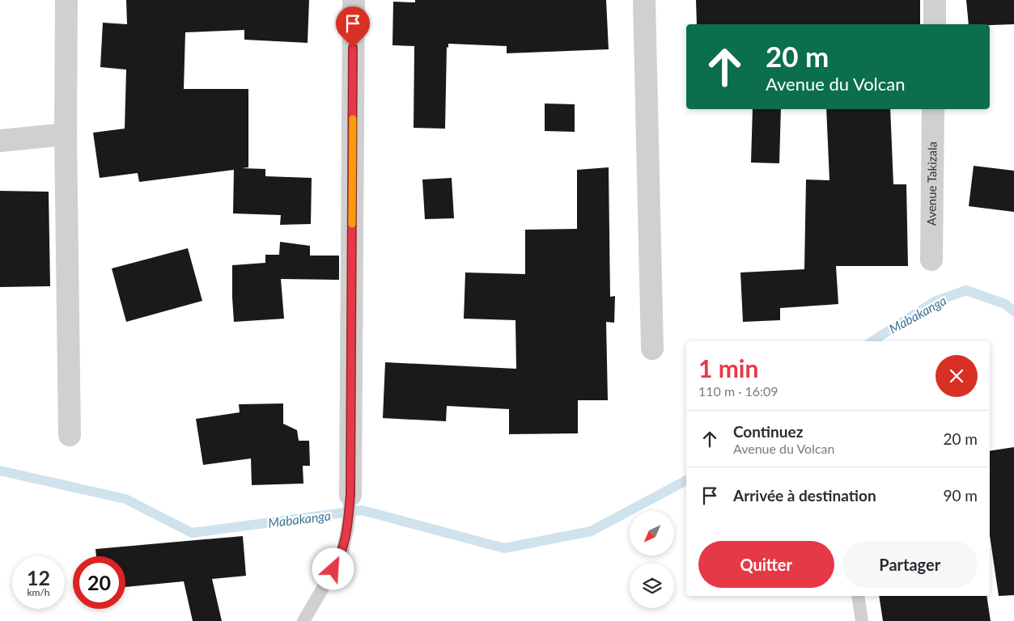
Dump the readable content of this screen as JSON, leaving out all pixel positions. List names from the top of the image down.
{
  "streets": {
    "street": ["Avenue Takizala"]
  },
  "water": ["Mabakanga"],
  "north": "bottom left",
  "page": {
    "turn": ["20 m", "Avenue du Volcan"],
    "heading": ["1 min", "110 m · 16:09"],
    "list": [
      {
        "name": "Continuez",
        "note": "Avenue du Volcan",
        "value": "20 m"
      },
      {
        "name": "Arrivée à destination",
        "value": "90 m"
      }
    ],
    "buttons": ["Quitter", "Partager"],
    "speed": "12 km/h",
    "limit": "20"
  }
}
